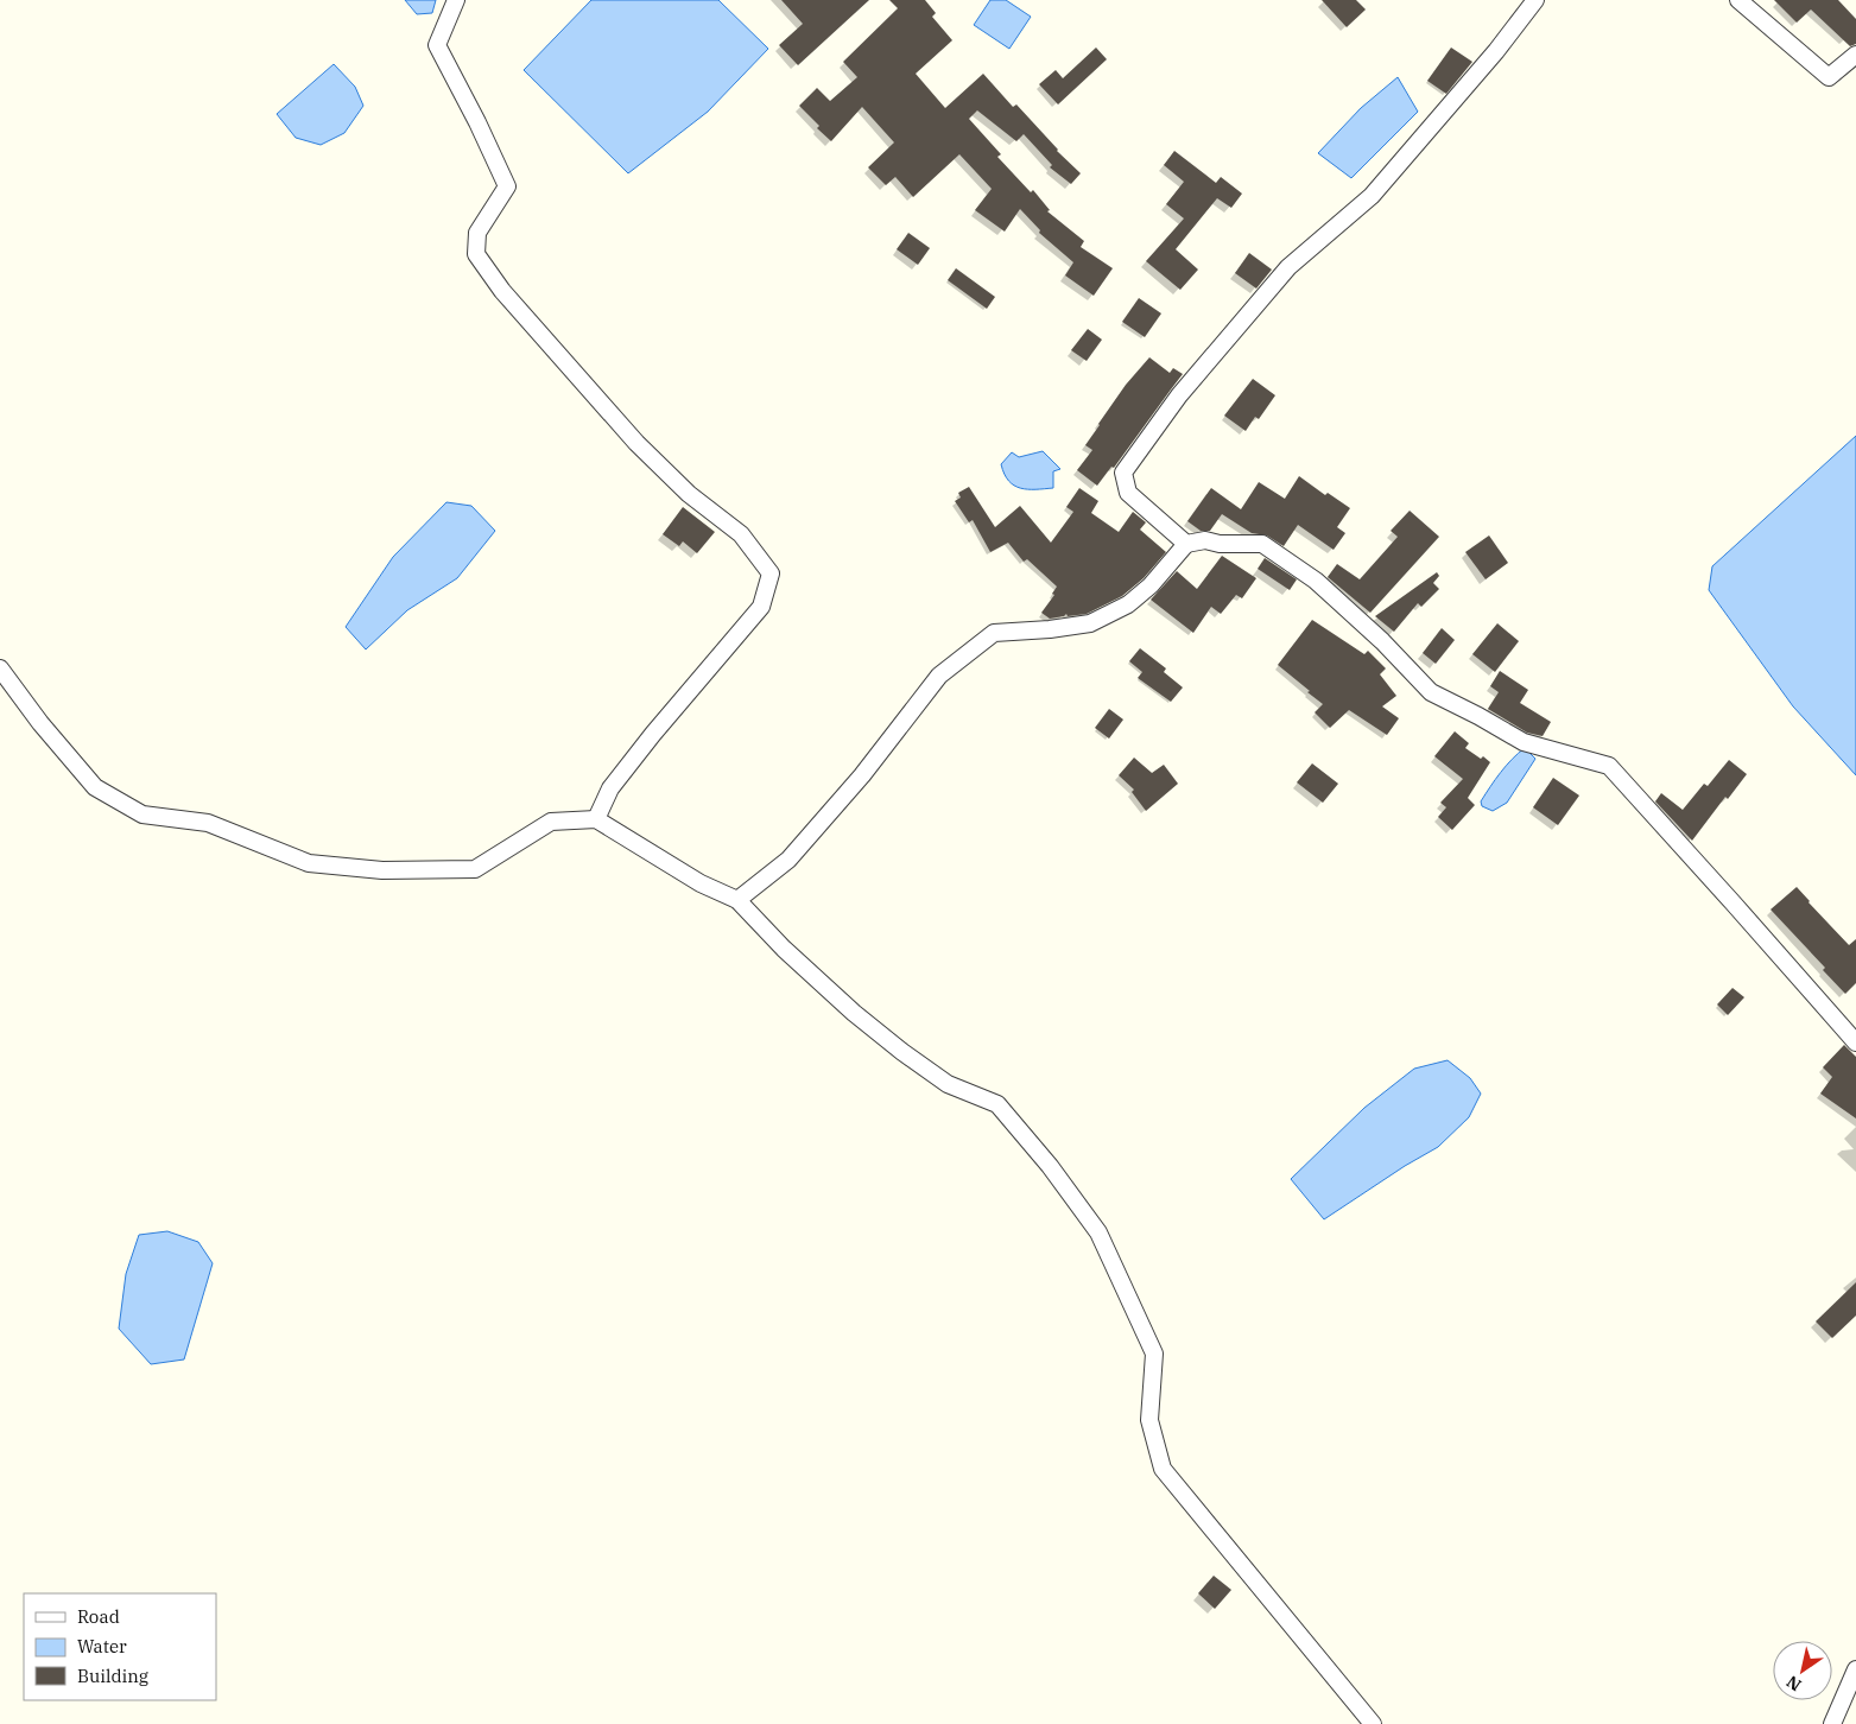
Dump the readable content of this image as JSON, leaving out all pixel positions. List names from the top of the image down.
{
  "legend": ["Road", "Water", "Building"],
  "north": "bottom left"
}
